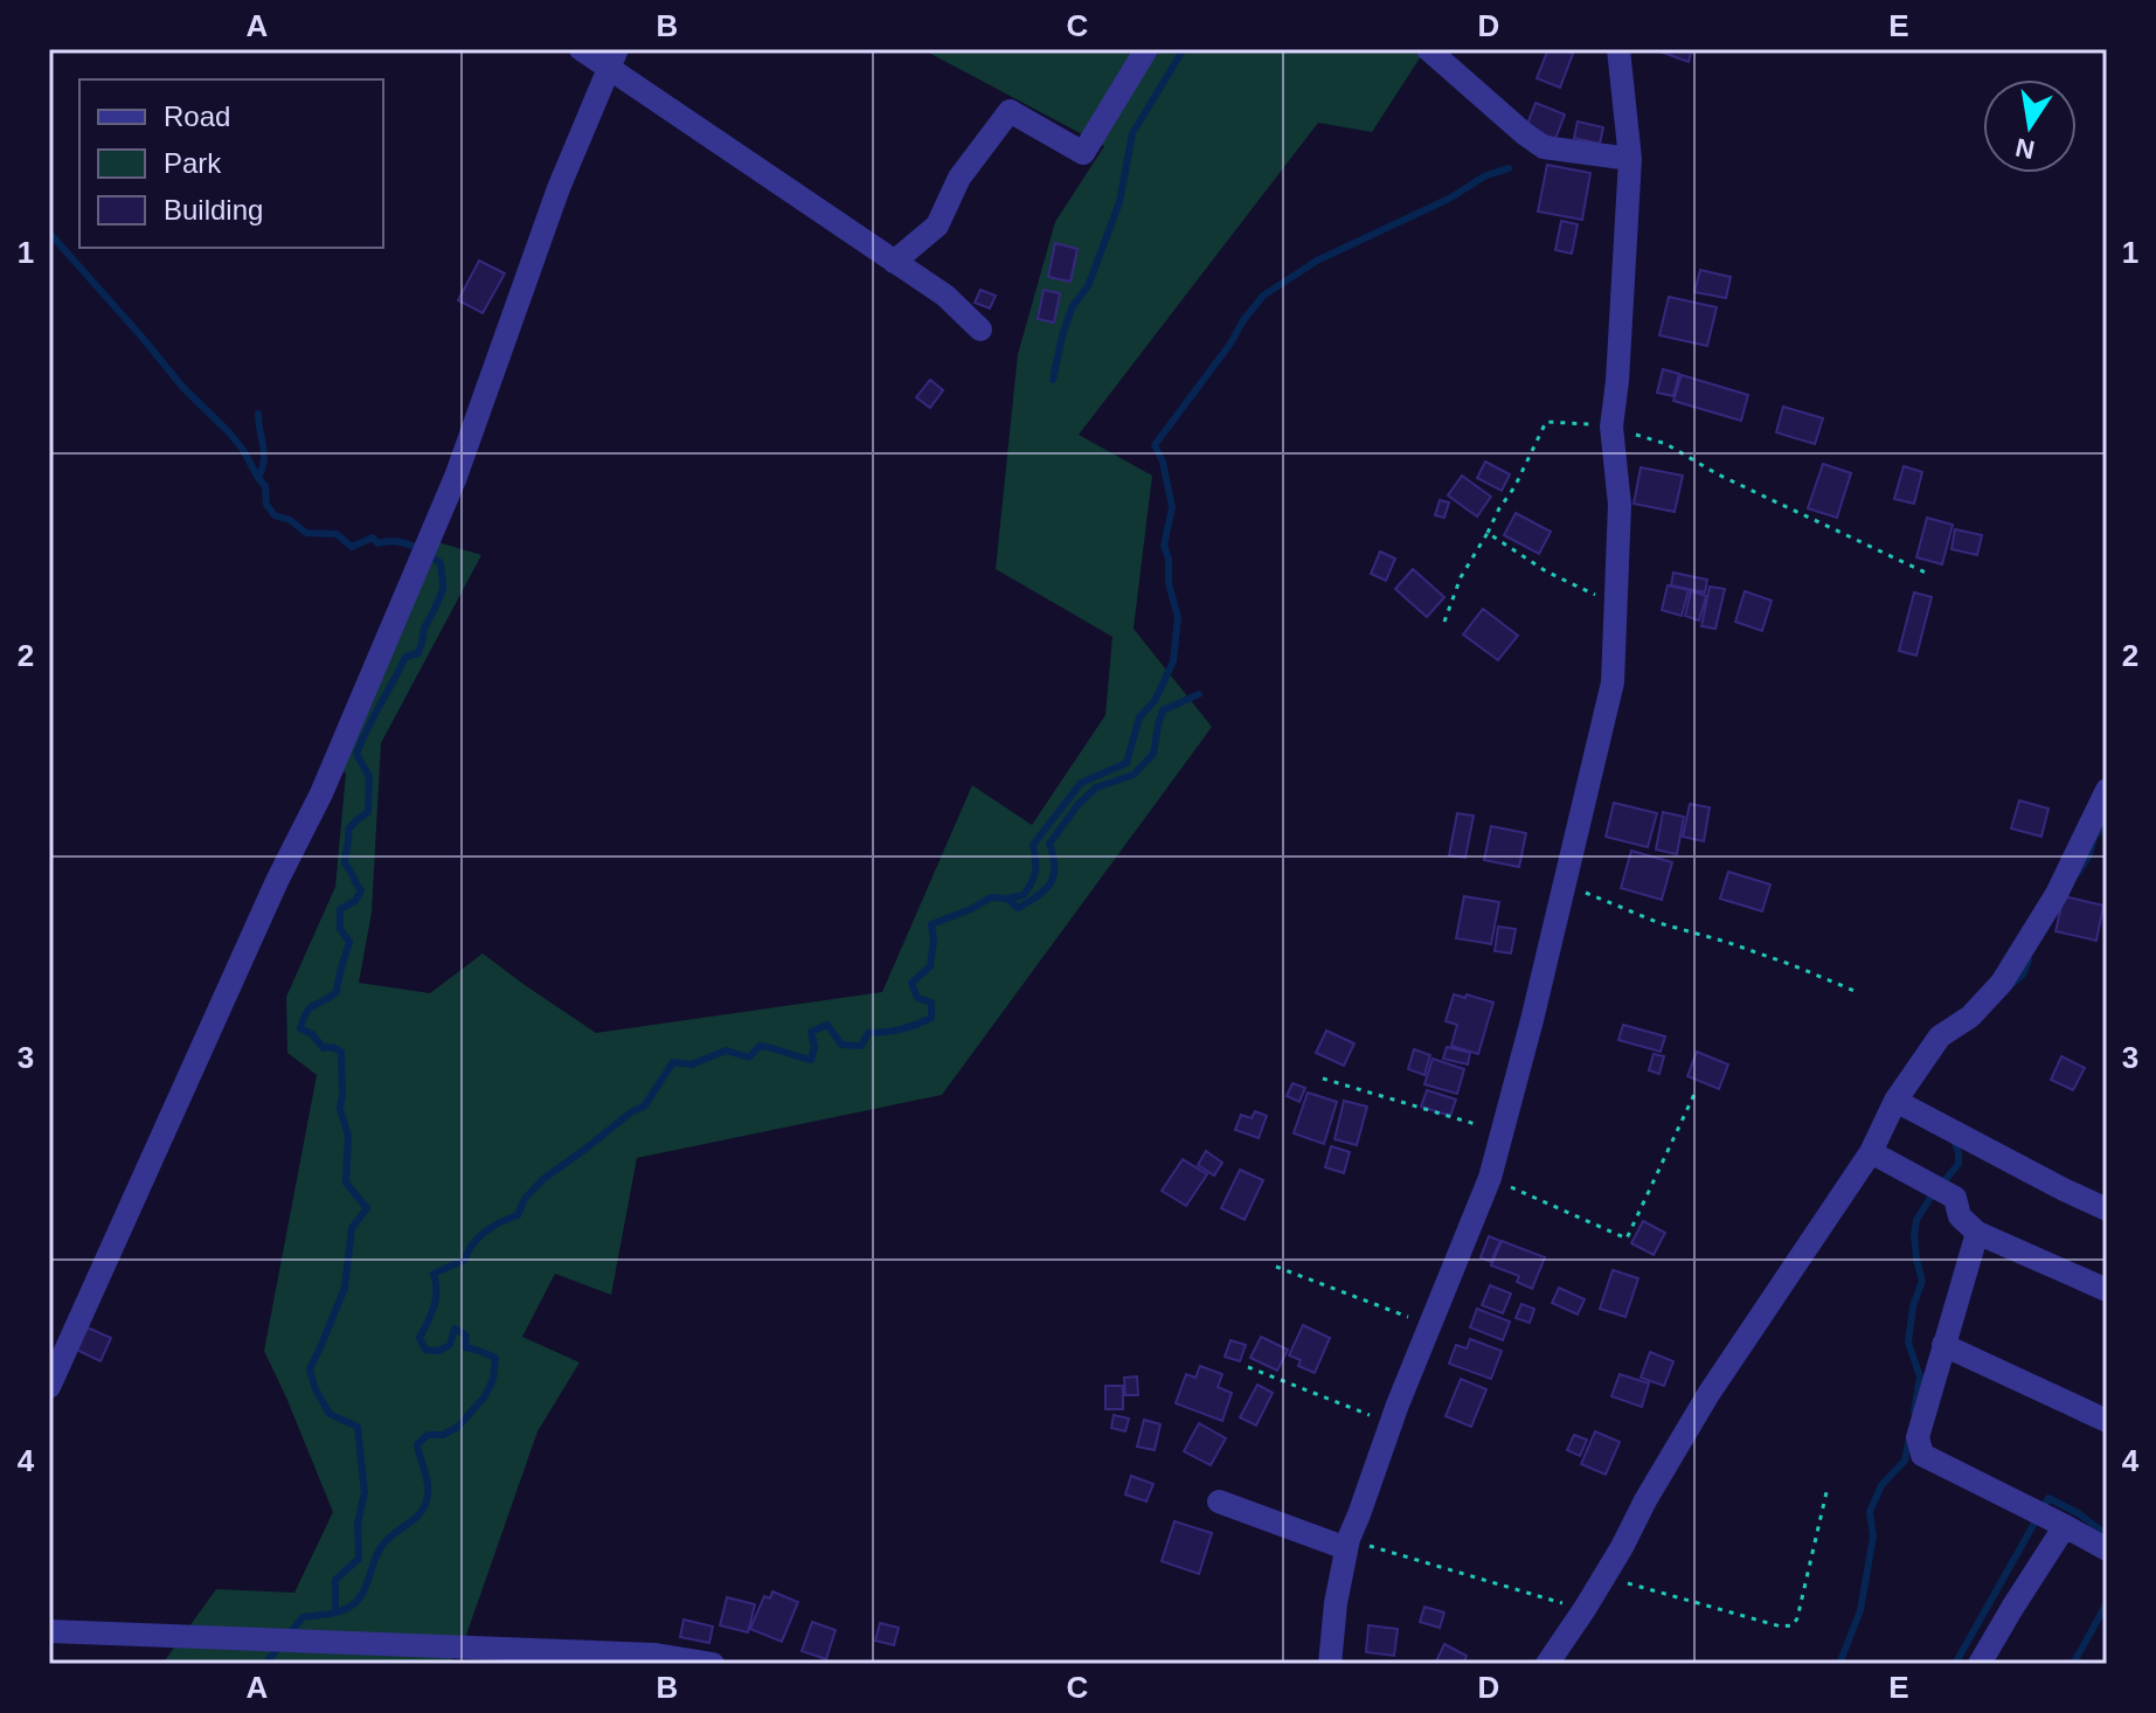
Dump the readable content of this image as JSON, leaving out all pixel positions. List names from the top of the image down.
{
  "legend": ["Road", "Park", "Building"],
  "north": "bottom",
  "grid": {
    "columns": [
      "A",
      "B",
      "C",
      "D",
      "E"
    ],
    "rows": [
      "1",
      "2",
      "3",
      "4"
    ]
  }
}
